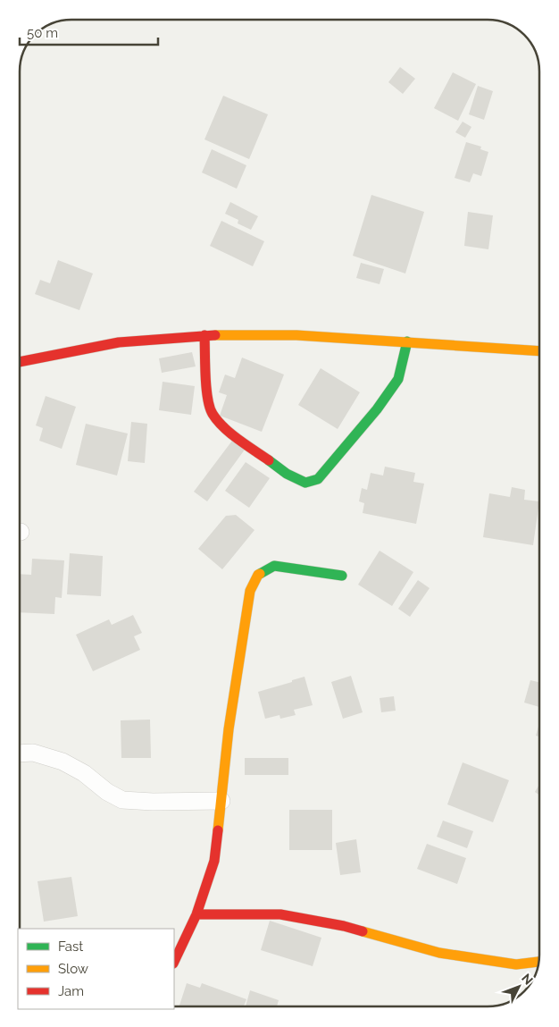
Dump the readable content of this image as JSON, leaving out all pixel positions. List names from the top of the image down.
{
  "legend": ["Fast", "Slow", "Jam"],
  "scale_bar": "50 m",
  "north": "top right"
}
